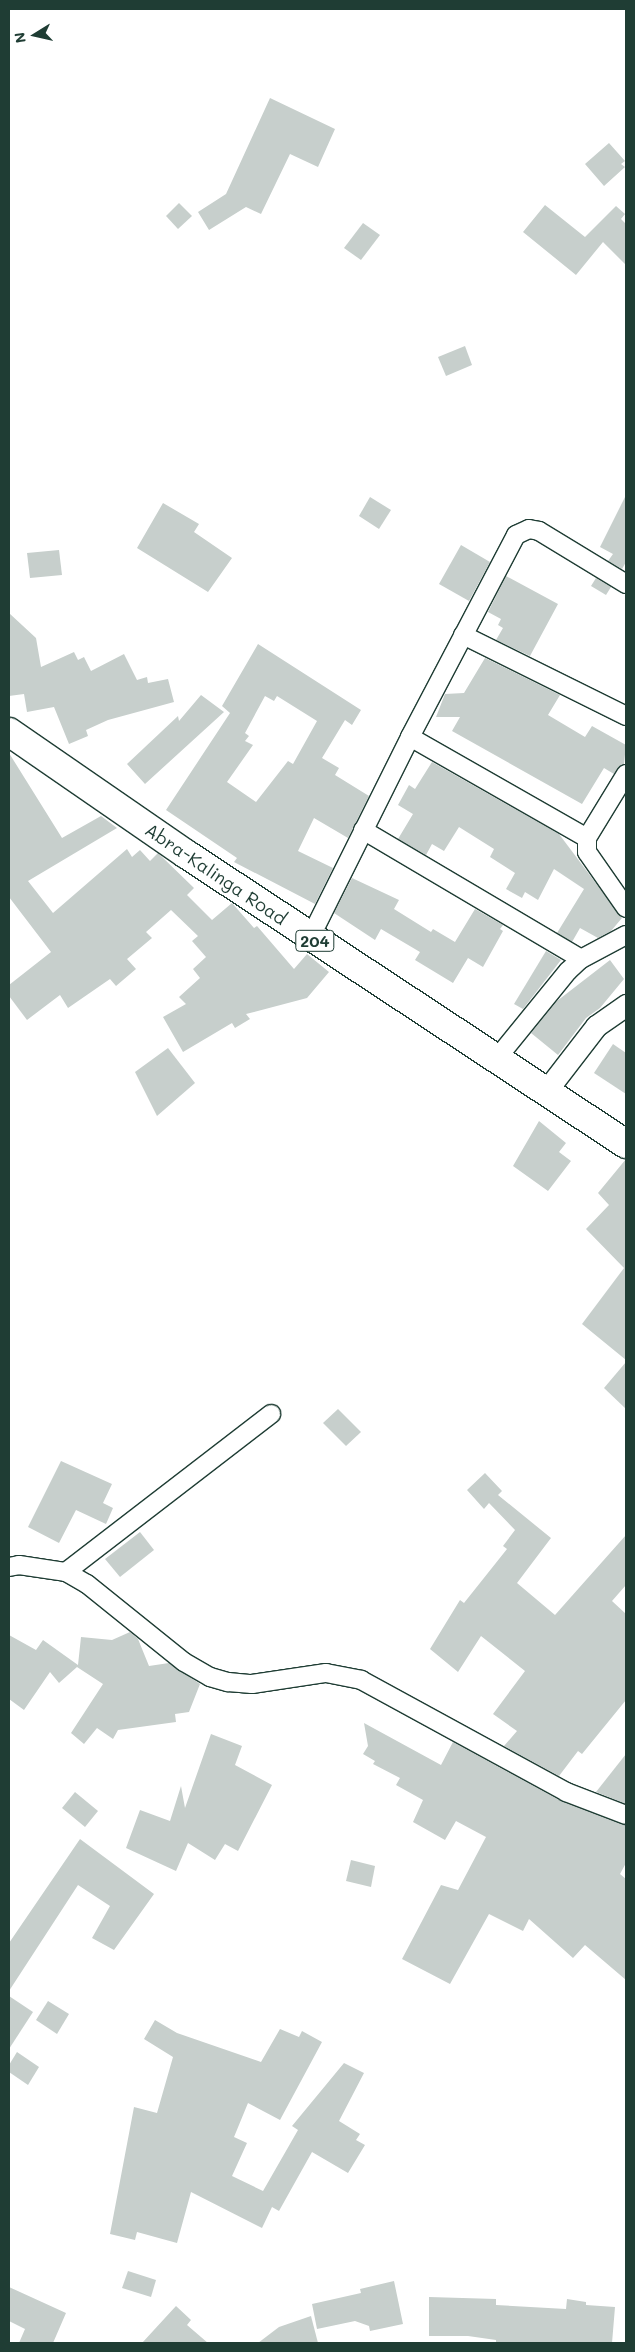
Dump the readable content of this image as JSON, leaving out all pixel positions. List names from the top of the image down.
{
  "streets": {
    "main road": ["Abra-Kalinga Road", "204"]
  },
  "north": "left"
}
